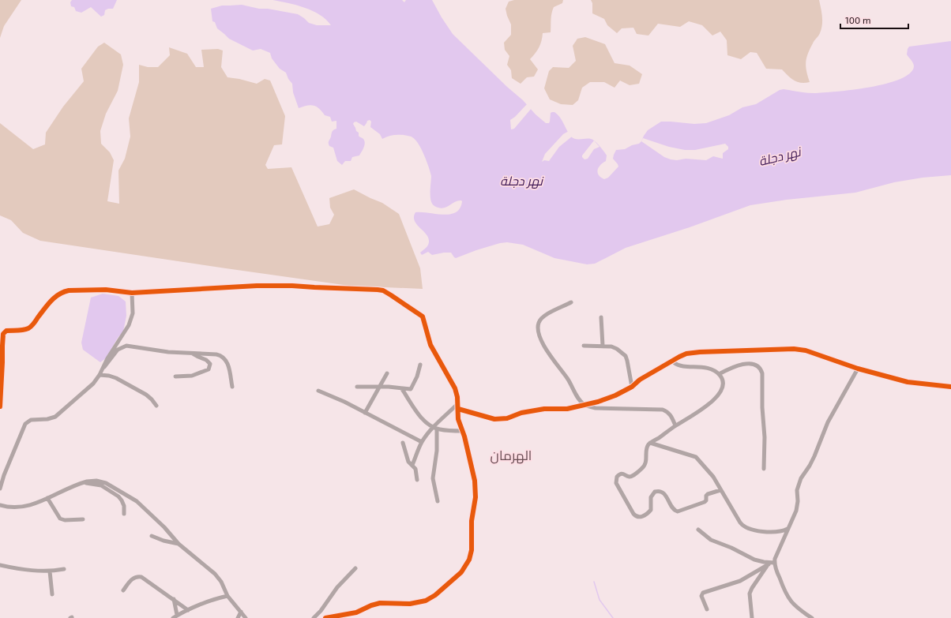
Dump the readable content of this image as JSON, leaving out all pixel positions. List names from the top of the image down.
{
  "districts": ["الهرمان"],
  "water": ["نهر دجلة"],
  "scale_bar": "100 m"
}
